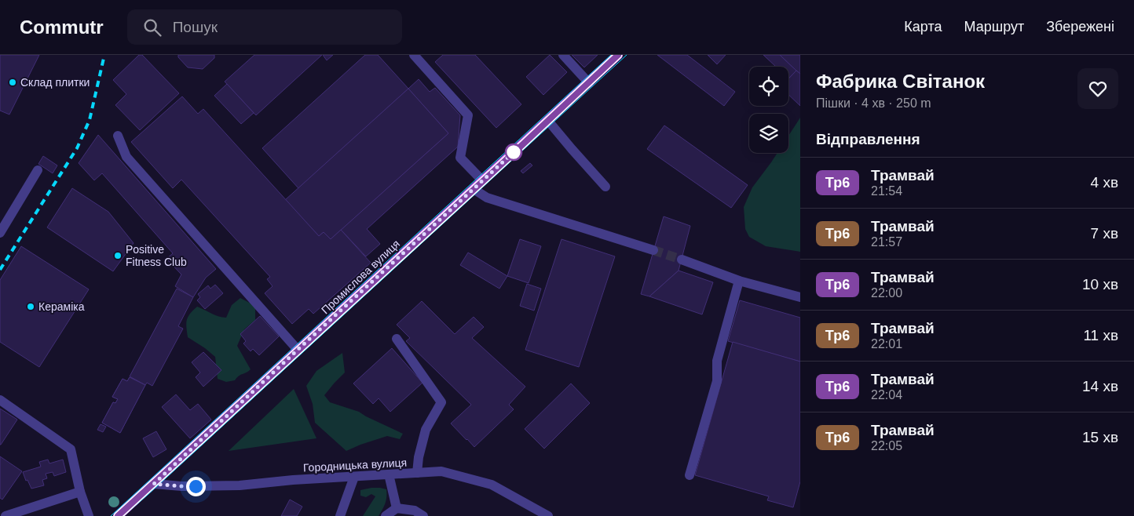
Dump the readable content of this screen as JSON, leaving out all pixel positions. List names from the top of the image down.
{
  "streets": {
    "main road": ["Промислова вулиця"],
    "street": ["Городницька вулиця"]
  },
  "crossings": [
    ["Промислова вулиця", "Городницька вулиця"]
  ],
  "places": ["Склад плитки", "Positive Fitness Club", "Кераміка"],
  "lines": ["tram line Тр6"],
  "page": {
    "header": "Commutr",
    "search": "Пошук",
    "nav": ["Карта", "Маршрут", "Збережені"],
    "heading": [
      ["Фабрика Світанок", "Пішки · 4 хв · 250 m"],
      "Відправлення"
    ],
    "list": [
      {
        "mark": "Тр6",
        "name": "Трамвай",
        "note": "21:54",
        "value": "4 хв"
      },
      {
        "mark": "Тр6",
        "name": "Трамвай",
        "note": "21:57",
        "value": "7 хв"
      },
      {
        "mark": "Тр6",
        "name": "Трамвай",
        "note": "22:00",
        "value": "10 хв"
      },
      {
        "mark": "Тр6",
        "name": "Трамвай",
        "note": "22:01",
        "value": "11 хв"
      },
      {
        "mark": "Тр6",
        "name": "Трамвай",
        "note": "22:04",
        "value": "14 хв"
      },
      {
        "mark": "Тр6",
        "name": "Трамвай",
        "note": "22:05",
        "value": "15 хв"
      }
    ]
  }
}
